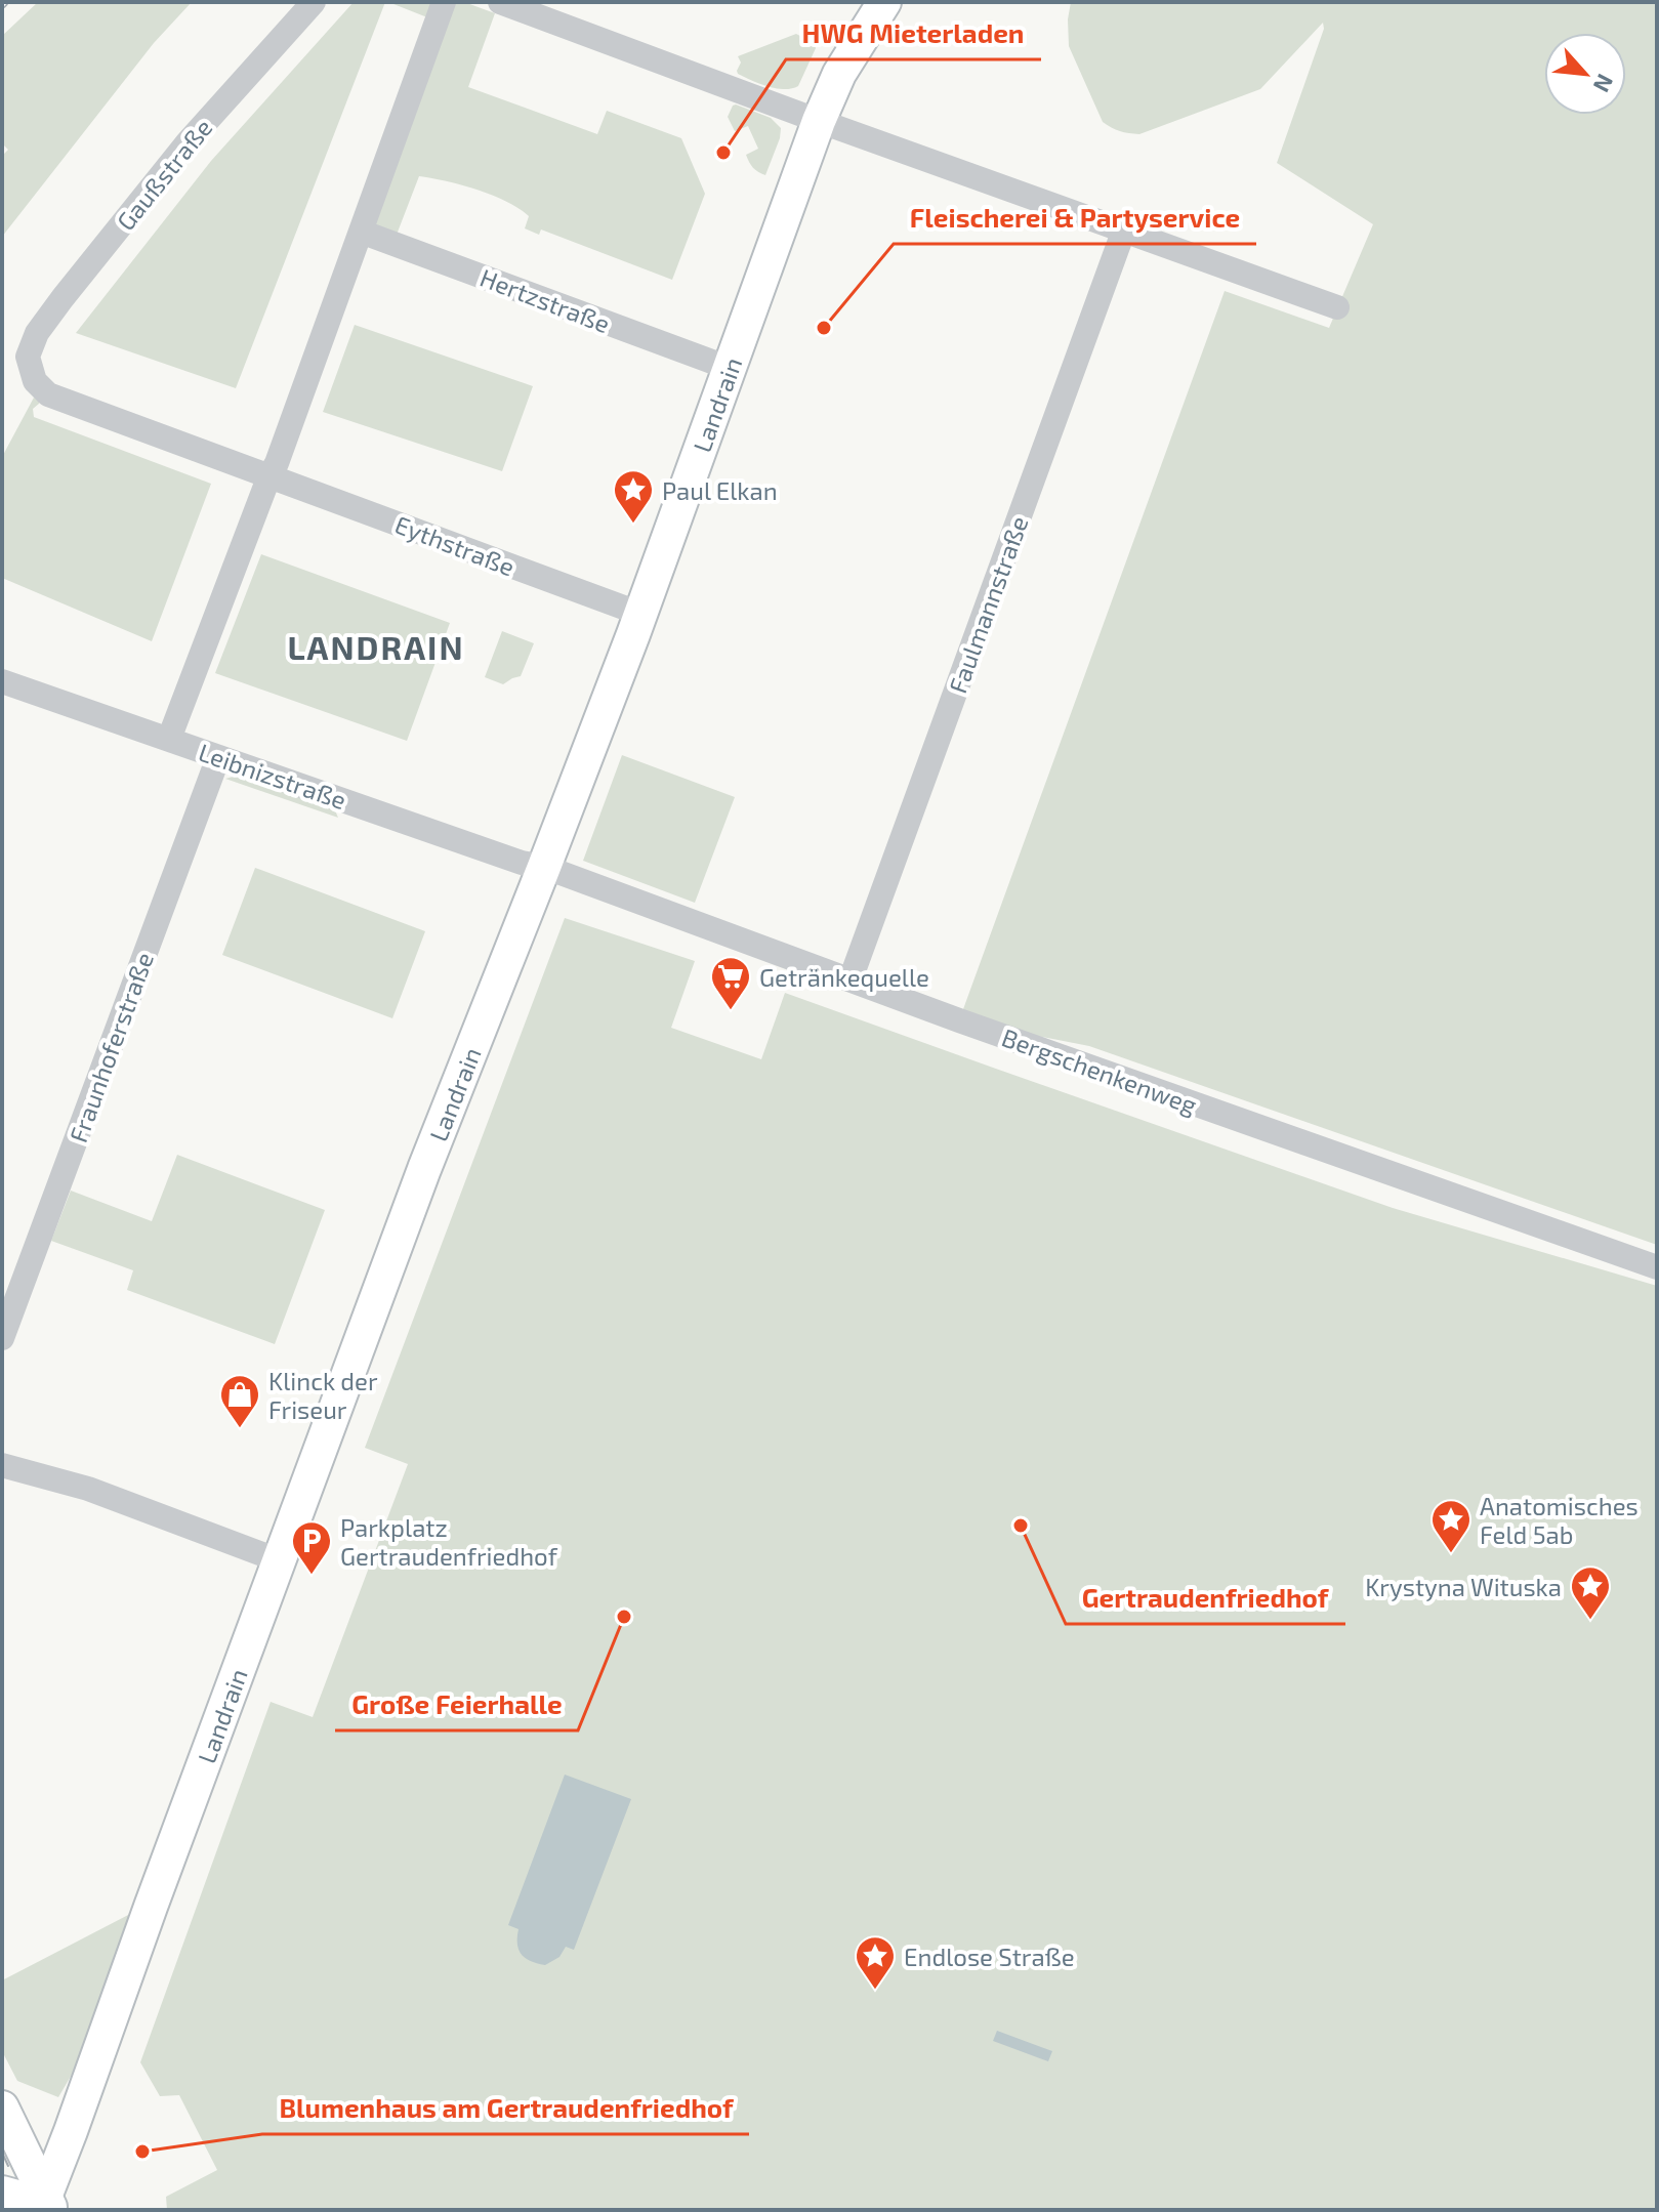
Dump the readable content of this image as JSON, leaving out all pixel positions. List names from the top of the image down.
{
  "streets": {
    "street": [
      "Gaußstraße",
      "Hertzstraße",
      "Landrain",
      "Eythstraße",
      "Faulmannstraße",
      "Leibnizstraße",
      "Fraunhoferstraße",
      "Bergschenkenweg"
    ]
  },
  "crossings": [
    ["Gaußstraße", "Eythstraße"],
    ["Hertzstraße", "Landrain"],
    ["Landrain", "Eythstraße"],
    ["Landrain", "Leibnizstraße"],
    ["Landrain", "Bergschenkenweg"],
    ["Faulmannstraße", "Bergschenkenweg"],
    ["Leibnizstraße", "Fraunhoferstraße"],
    ["Leibnizstraße", "Bergschenkenweg"]
  ],
  "districts": ["LANDRAIN"],
  "places": {
    "other": [
      "HWG Mieterladen",
      "Fleischerei & Partyservice",
      "Gertraudenfriedhof",
      "Große Feierhalle",
      "Blumenhaus am Gertraudenfriedhof"
    ],
    "place": [
      "Paul Elkan",
      "Anatomisches Feld 5ab",
      "Krystyna Wituska",
      "Endlose Straße"
    ],
    "supermarket": ["Getränkequelle"],
    "shop": ["Klinck der Friseur"],
    "parking": ["Parkplatz Gertraudenfriedhof"]
  },
  "north": "bottom right"
}
